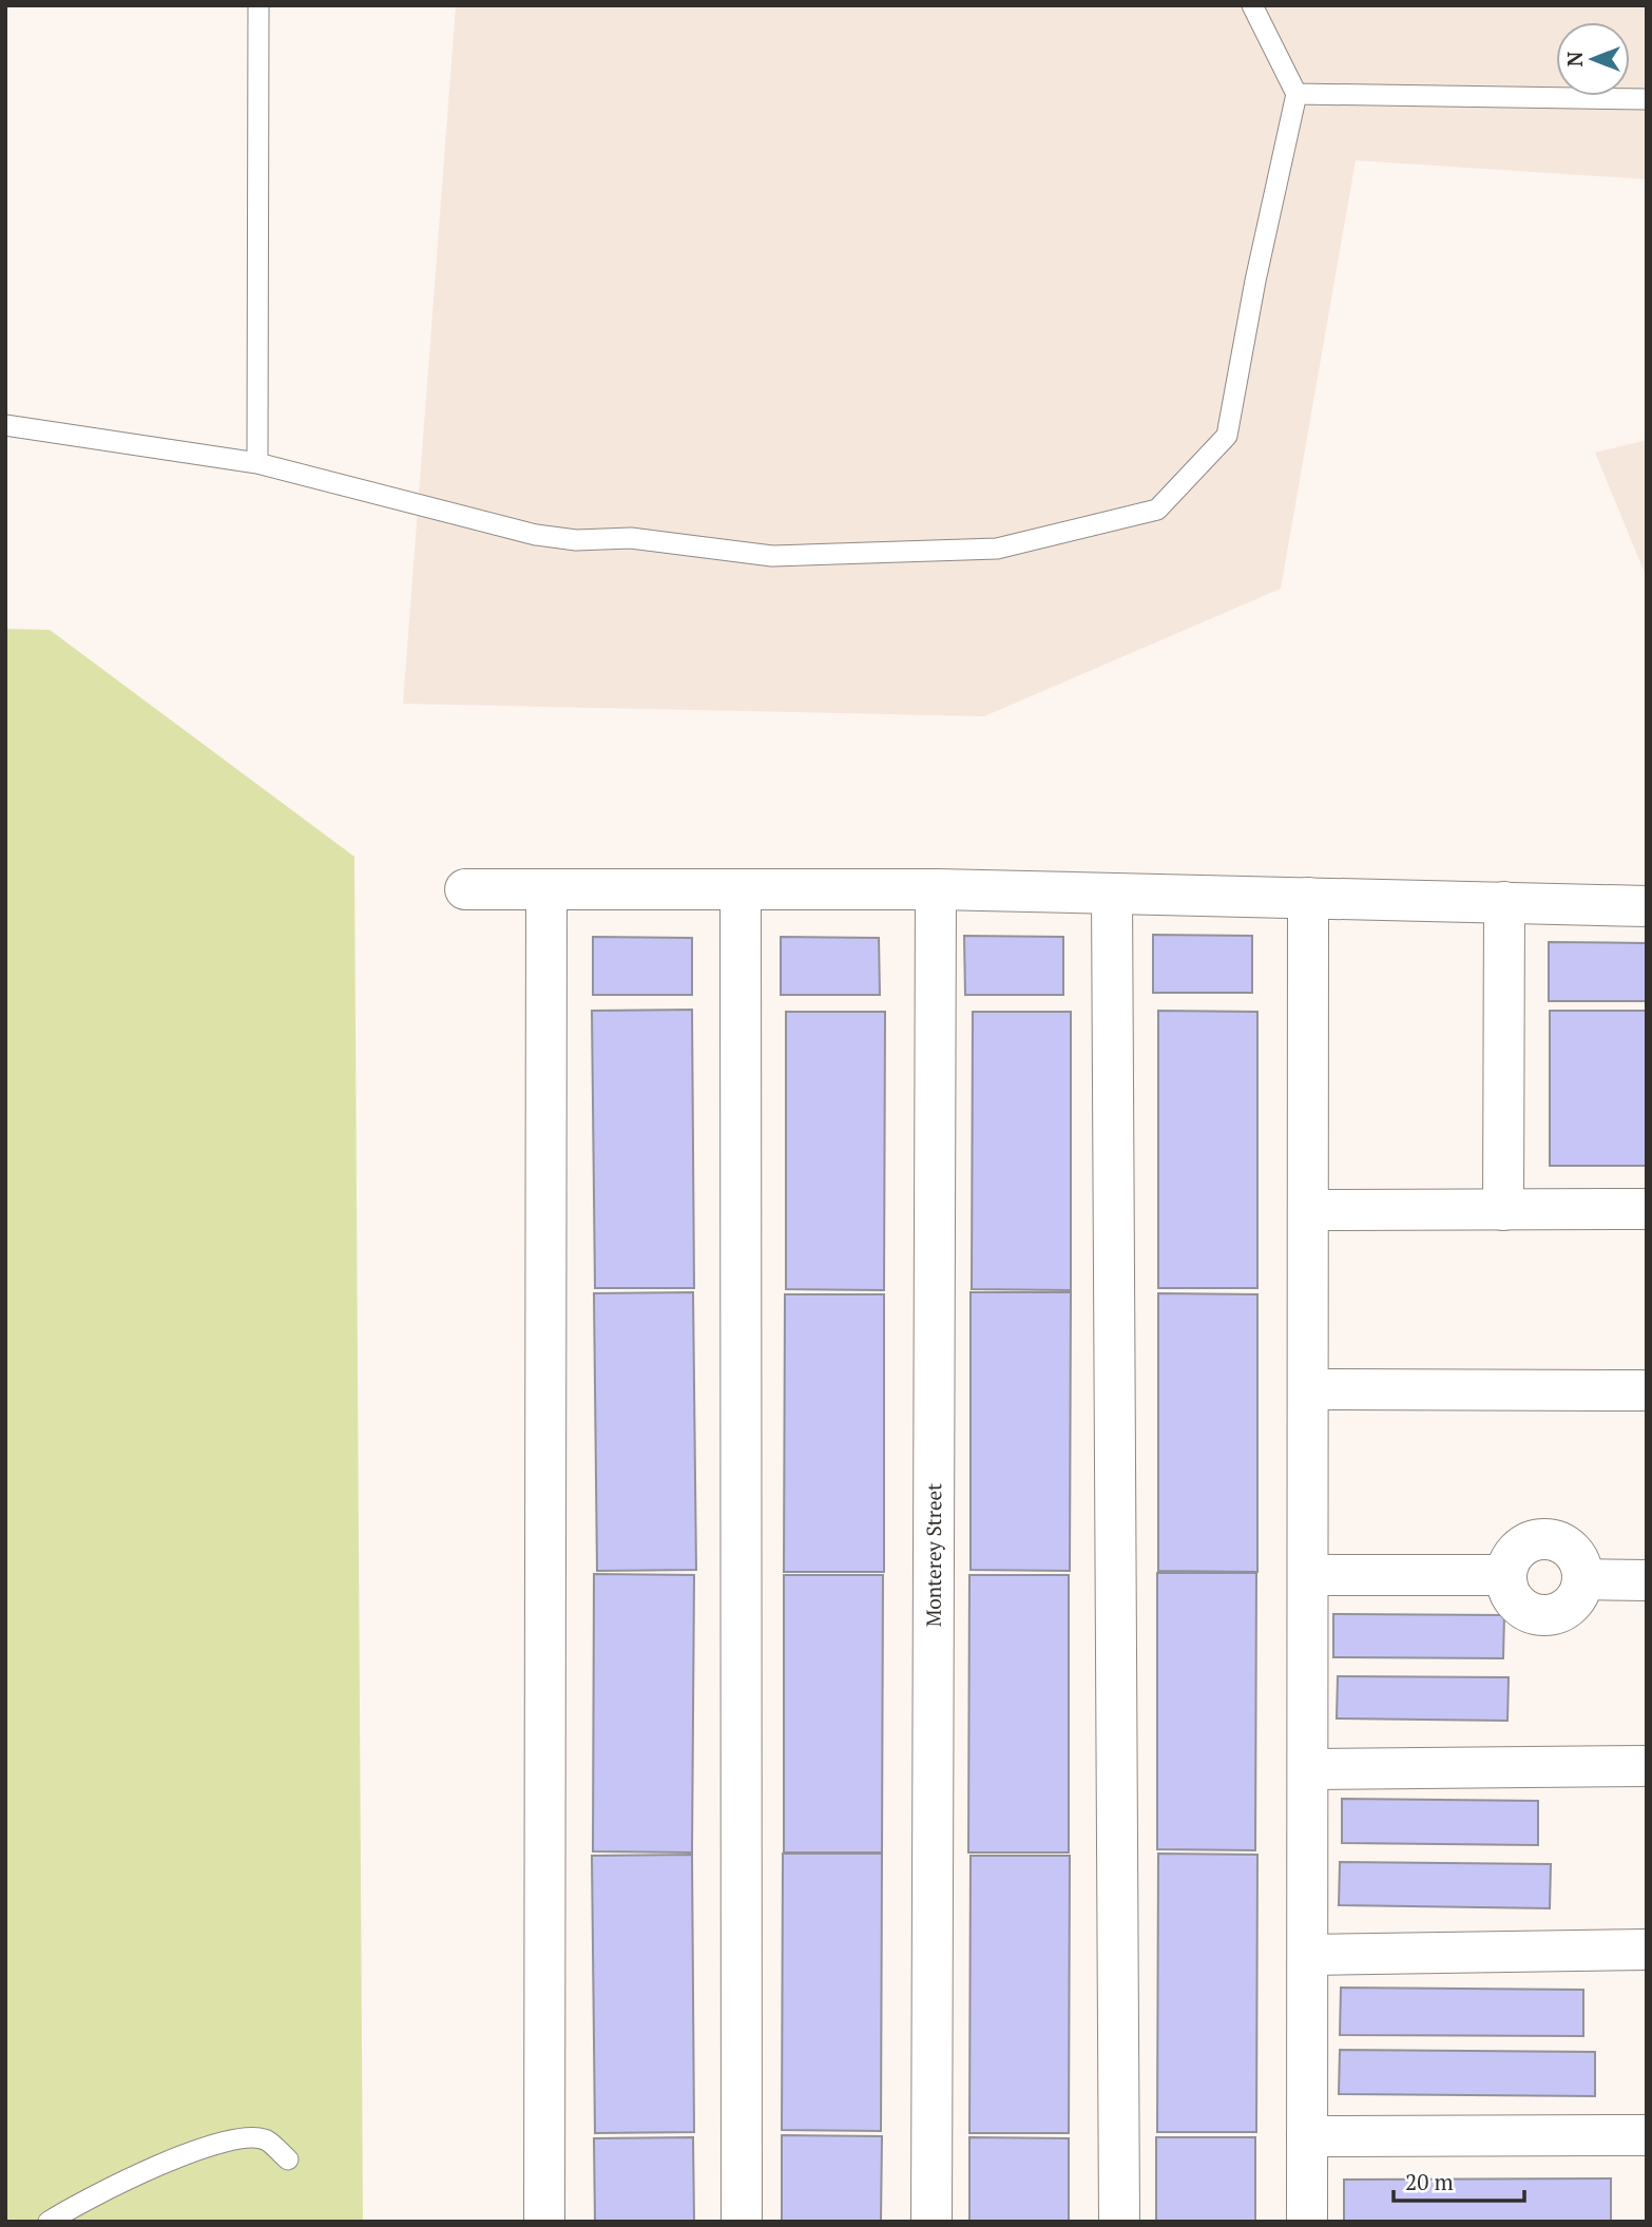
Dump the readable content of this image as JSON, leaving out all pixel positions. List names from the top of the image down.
{
  "streets": {
    "street": ["Monterey Street"]
  },
  "scale_bar": "20 m",
  "north": "left"
}
